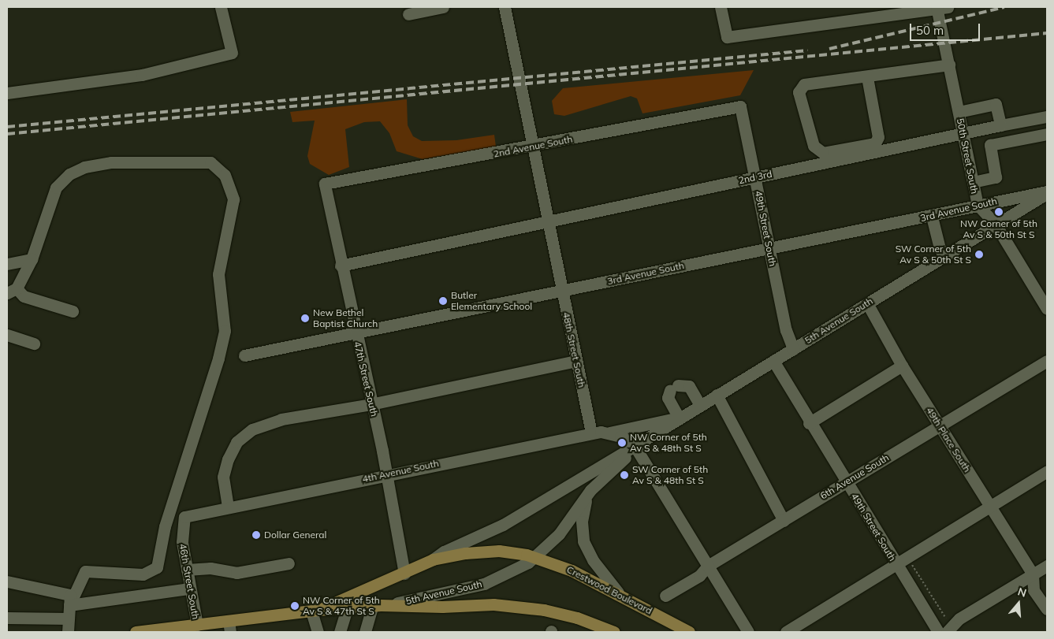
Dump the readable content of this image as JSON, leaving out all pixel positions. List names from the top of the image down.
{
  "streets": {
    "main road": ["5th Avenue South", "Crestwood Boulevard"],
    "street": [
      "2nd Avenue South",
      "50th Street South",
      "2nd 3rd",
      "3rd Avenue South",
      "49th Street South",
      "48th Street South",
      "47th Street South",
      "49th Place South",
      "4th Avenue South",
      "6th Avenue South",
      "46th Street South"
    ]
  },
  "crossings": [
    ["2nd Avenue South", "49th Street South"],
    ["2nd Avenue South", "48th Street South"],
    ["2nd Avenue South", "47th Street South"],
    ["50th Street South", "2nd 3rd"],
    ["50th Street South", "3rd Avenue South"],
    ["50th Street South", "5th Avenue South"],
    ["2nd 3rd", "49th Street South"],
    ["2nd 3rd", "48th Street South"],
    ["2nd 3rd", "47th Street South"],
    ["3rd Avenue South", "49th Street South"],
    ["3rd Avenue South", "5th Avenue South"],
    ["3rd Avenue South", "48th Street South"],
    ["3rd Avenue South", "47th Street South"],
    ["49th Street South", "5th Avenue South"],
    ["49th Street South", "6th Avenue South"],
    ["5th Avenue South", "47th Street South"],
    ["5th Avenue South", "49th Place South"],
    ["5th Avenue South", "46th Street South"],
    ["5th Avenue South", "Crestwood Boulevard"],
    ["48th Street South", "4th Avenue South"],
    ["47th Street South", "4th Avenue South"],
    ["49th Place South", "6th Avenue South"],
    ["4th Avenue South", "46th Street South"]
  ],
  "places": [
    "NW Corner of 5th Av S & 50th St S",
    "SW Corner of 5th Av S & 50th St S",
    "Butler Elementary School",
    "New Bethel Baptist Church",
    "NW Corner of 5th Av S & 48th St S",
    "SW Corner of 5th Av S & 48th St S",
    "Dollar General",
    "NW Corner of 5th Av S & 47th St S"
  ],
  "scale_bar": "50 m",
  "north": "top"
}
